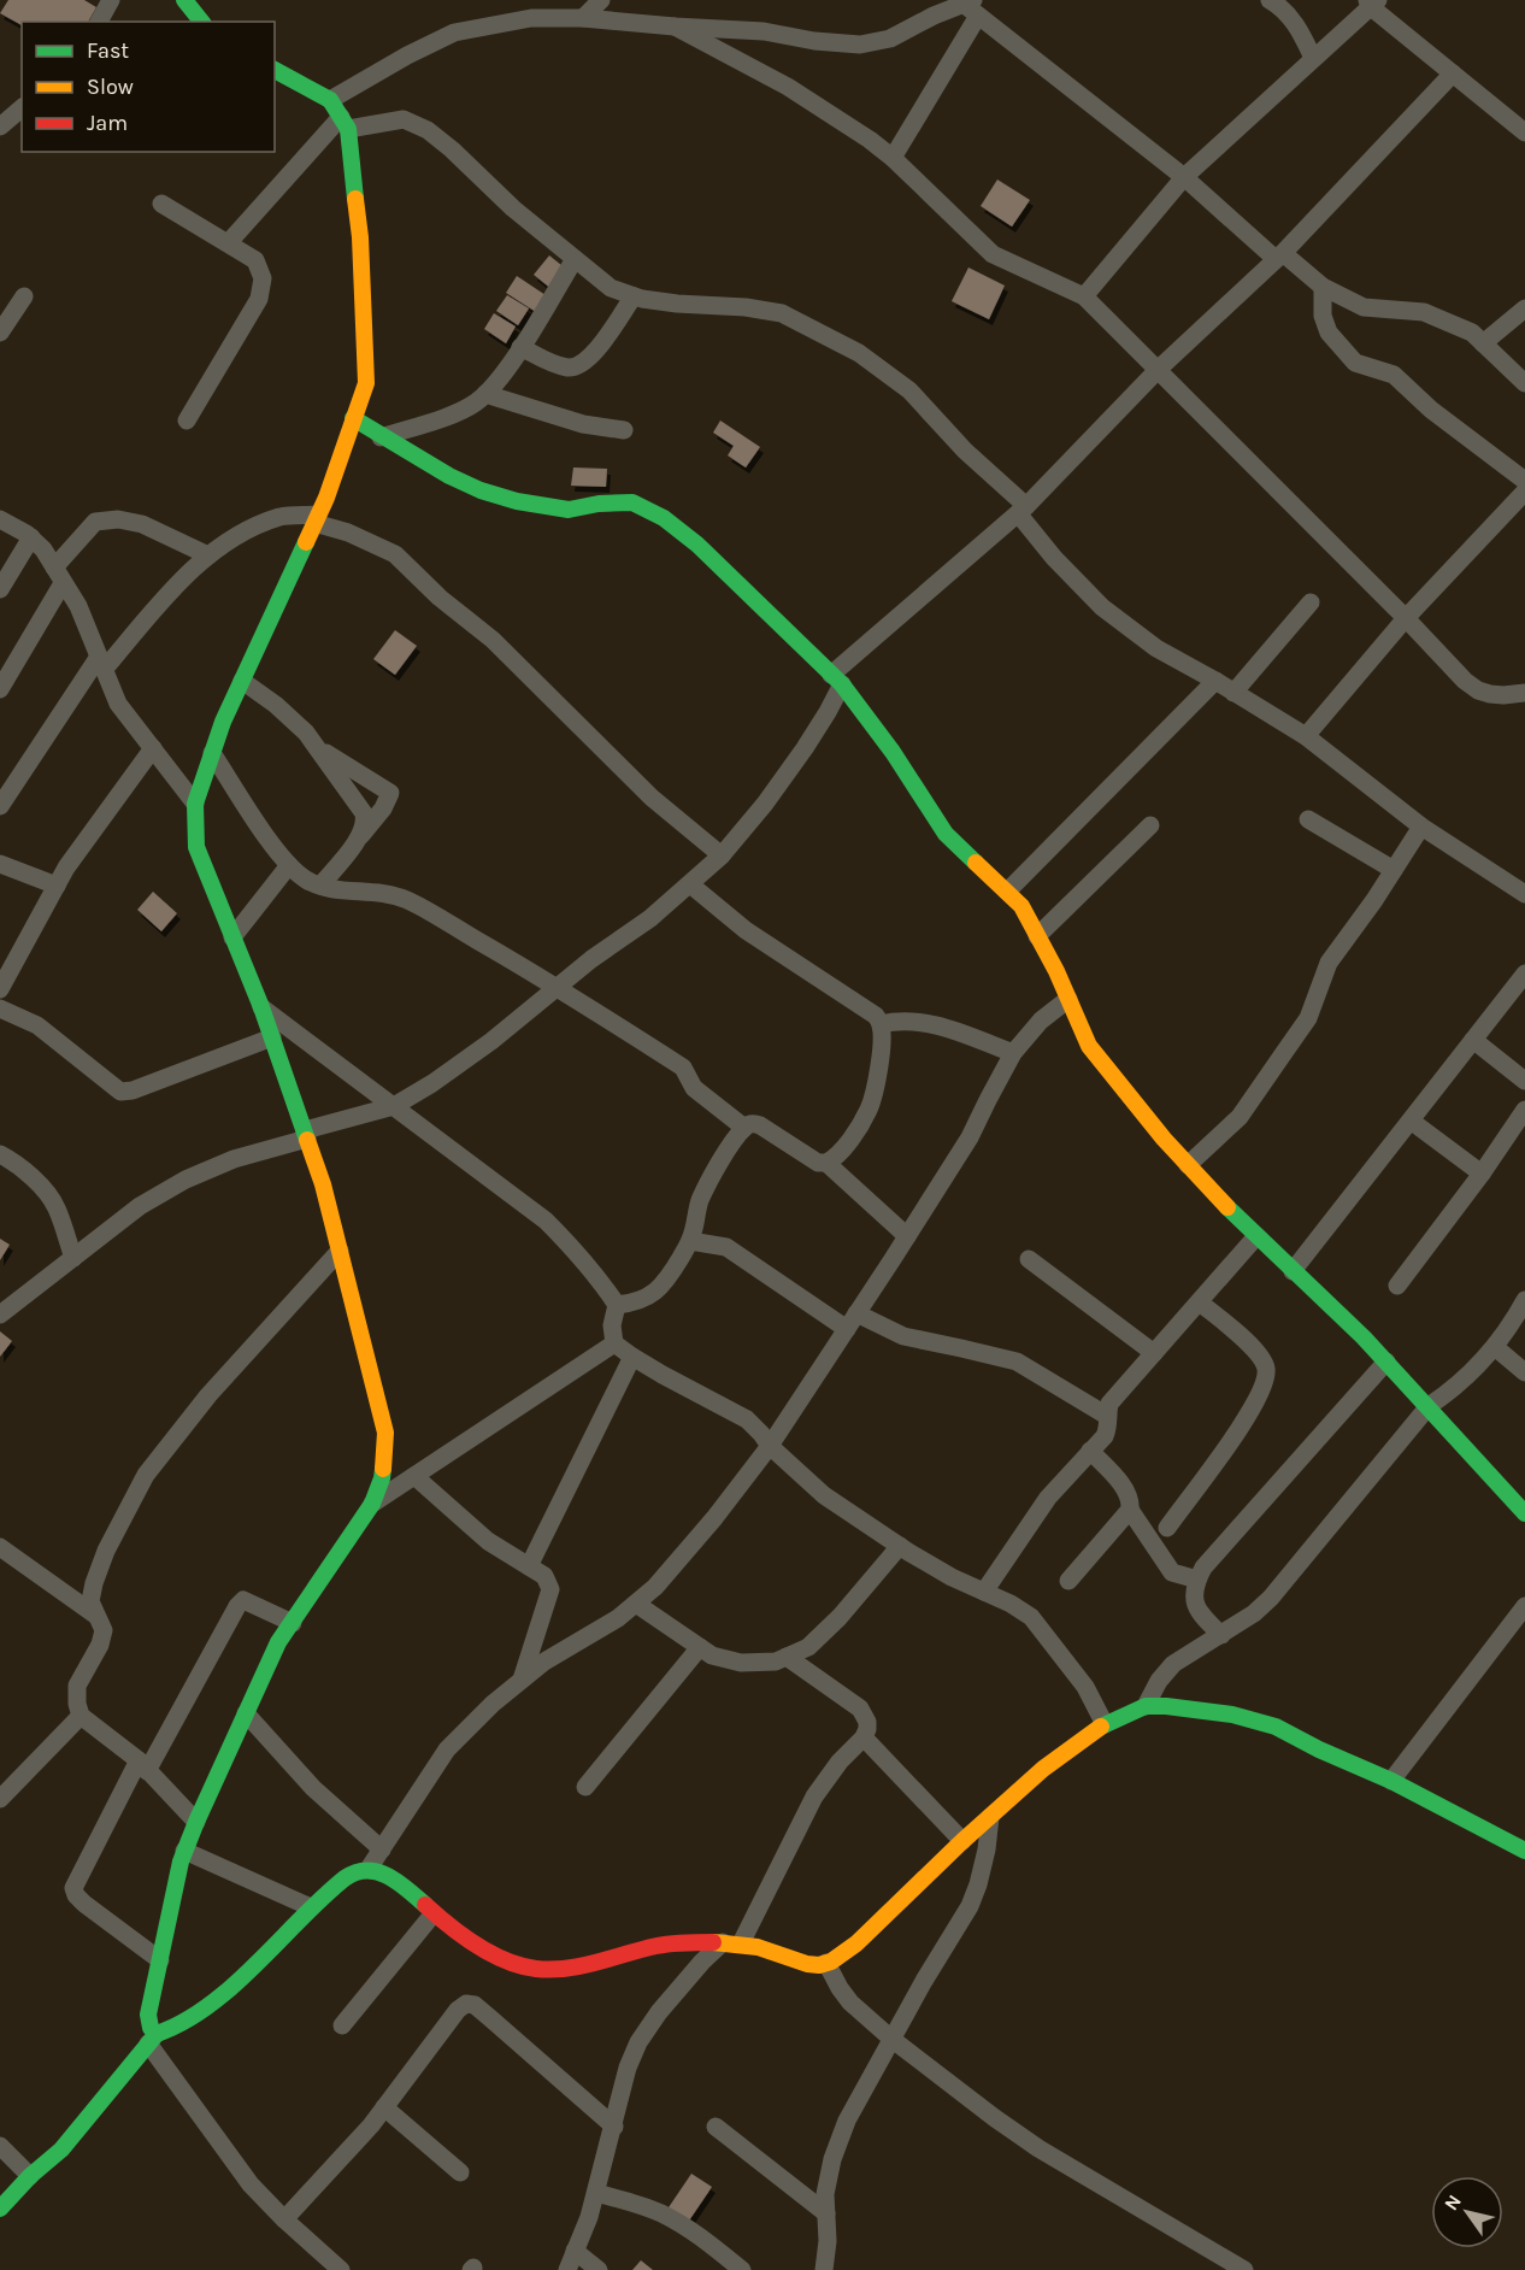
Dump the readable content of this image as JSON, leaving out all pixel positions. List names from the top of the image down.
{
  "legend": ["Fast", "Slow", "Jam"],
  "north": "top left"
}
